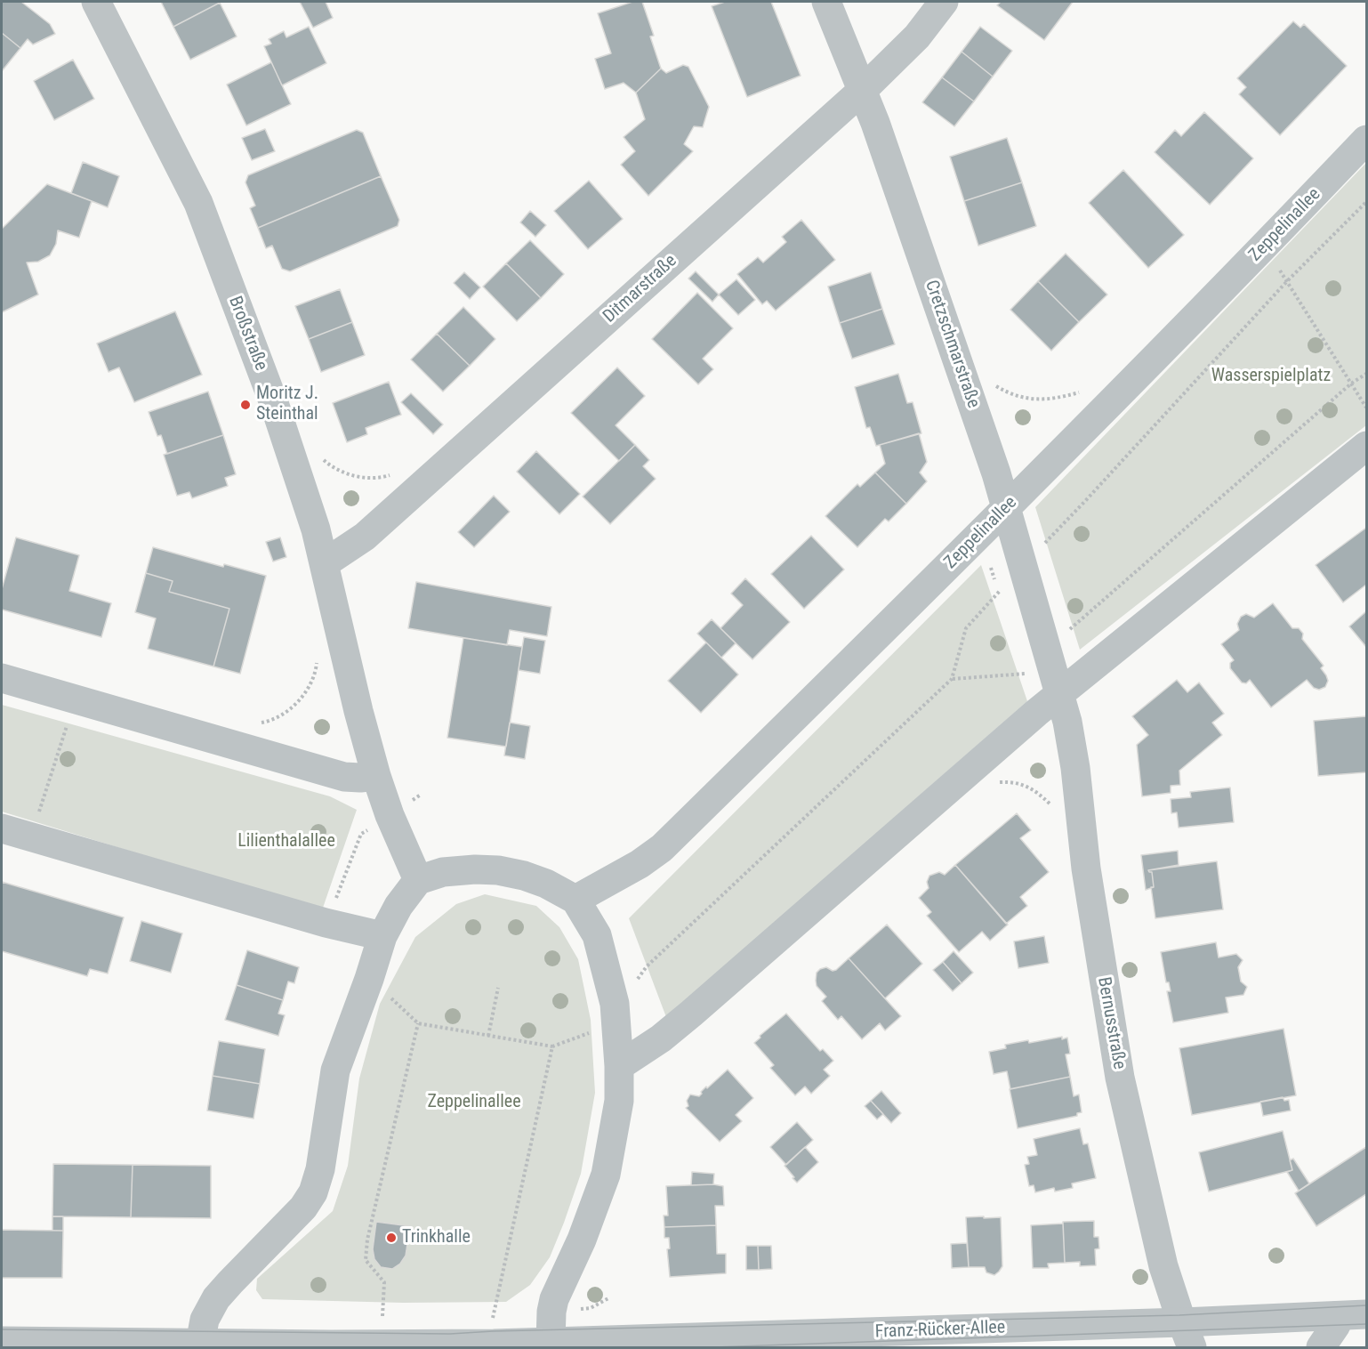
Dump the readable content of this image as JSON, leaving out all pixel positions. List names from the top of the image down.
{
  "streets": {
    "street": [
      "Zeppelinallee",
      "Ditmarstraße",
      "Broßstraße",
      "Cretzschmarstraße",
      "Bernusstraße",
      "Franz-Rücker-Allee"
    ]
  },
  "crossings": [
    ["Zeppelinallee", "Cretzschmarstraße"],
    ["Ditmarstraße", "Broßstraße"],
    ["Ditmarstraße", "Cretzschmarstraße"],
    ["Cretzschmarstraße", "Bernusstraße"],
    ["Bernusstraße", "Franz-Rücker-Allee"]
  ],
  "parks": ["Wasserspielplatz", "Lilienthalallee", "Zeppelinallee"],
  "places": ["Moritz J. Steinthal", "Trinkhalle"]
}
